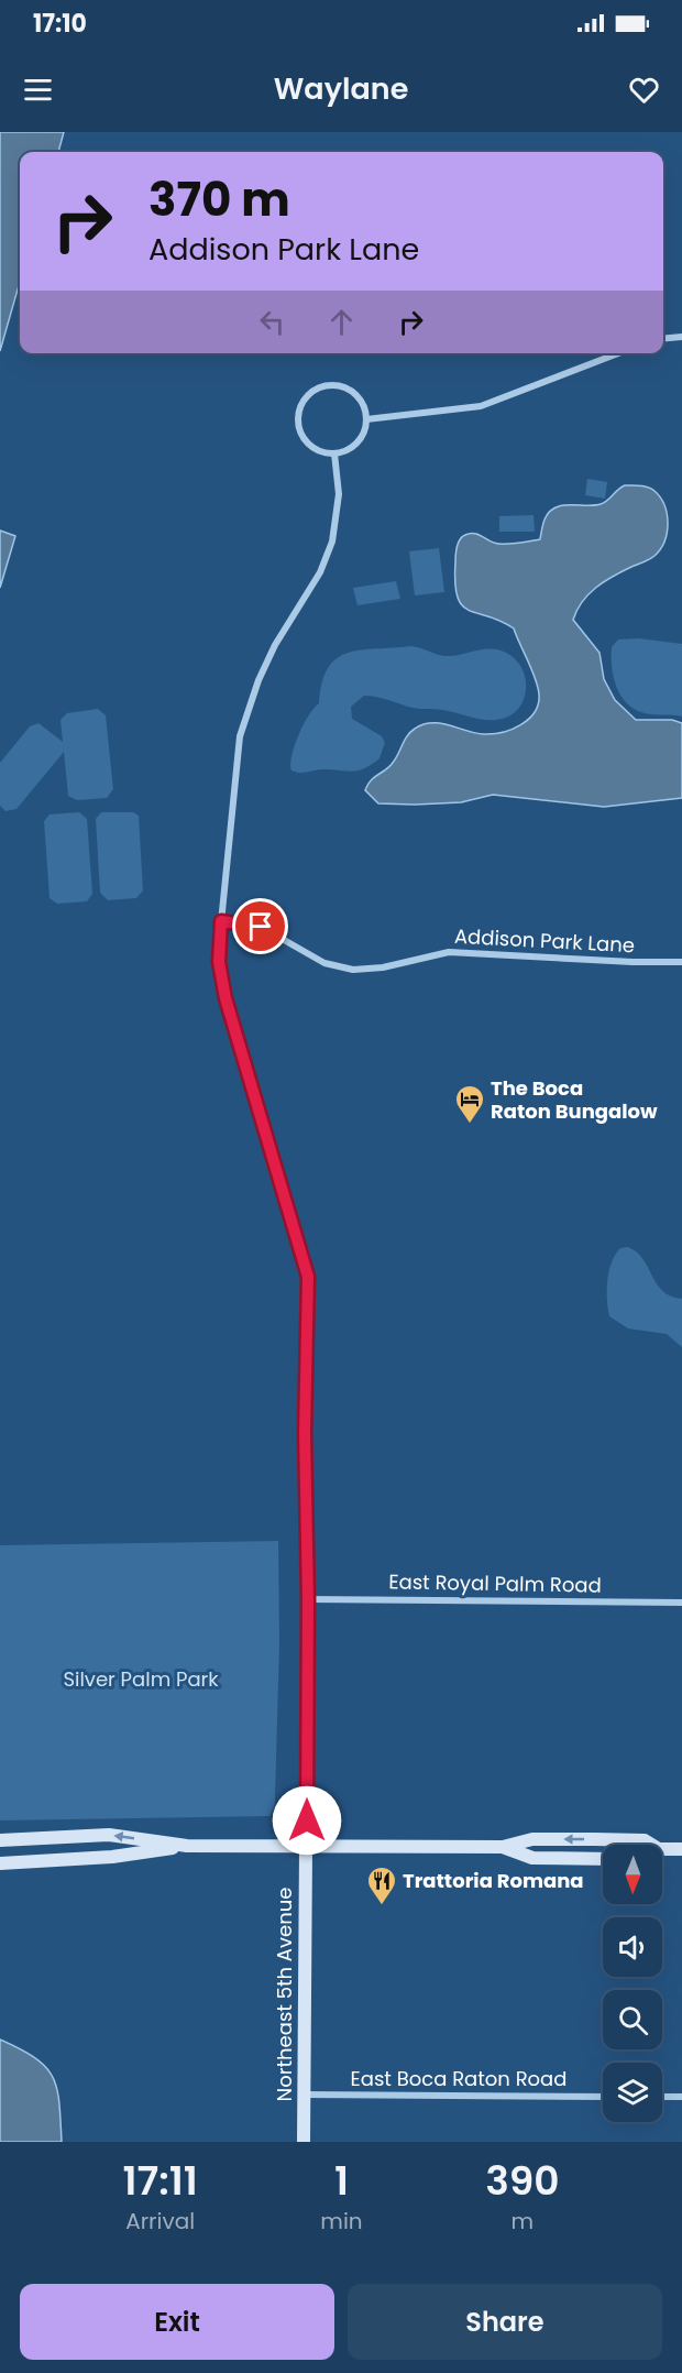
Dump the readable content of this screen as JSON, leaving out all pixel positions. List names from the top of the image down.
{
  "streets": {
    "main road": ["Northeast 5th Avenue"],
    "street": ["Addison Park Lane", "East Royal Palm Road", "East Boca Raton Road"]
  },
  "crossings": [
    ["Northeast 5th Avenue", "East Boca Raton Road"]
  ],
  "parks": ["Silver Palm Park"],
  "places": {
    "hotel": ["The Boca Raton Bungalow"],
    "restaurant": ["Trattoria Romana"]
  },
  "north": "bottom",
  "page": {
    "status": "17:10",
    "header": "Waylane",
    "turn": ["370 m", "Addison Park Lane"],
    "eta": [
      "17:11",
      "Arrival",
      "1",
      "min",
      "390",
      "m"
    ],
    "buttons": ["Exit", "Share"]
  }
}
